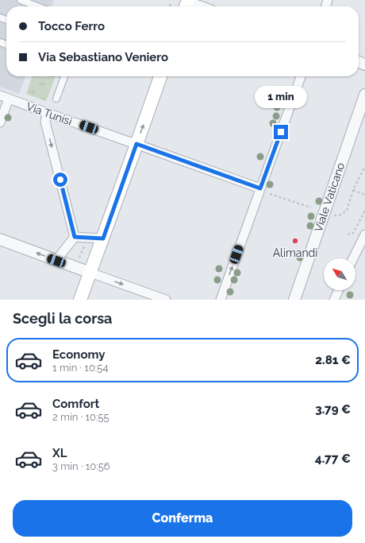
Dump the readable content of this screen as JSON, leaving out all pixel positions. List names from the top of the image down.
{
  "streets": {
    "street": ["Via Tunisi", "Viale Vaticano"]
  },
  "places": ["Alimandi"],
  "north": "top left",
  "page": {
    "banner": ["Tocco Ferro", "Via Sebastiano Veniero"],
    "bubble": "1 min",
    "heading": "Scegli la corsa",
    "list": [
      {
        "name": "Economy",
        "note": "1 min · 10:54",
        "value": "2.81 €"
      },
      {
        "name": "Comfort",
        "note": "2 min · 10:55",
        "value": "3.79 €"
      },
      {
        "name": "XL",
        "note": "3 min · 10:56",
        "value": "4.77 €"
      }
    ],
    "buttons": "Conferma"
  }
}
